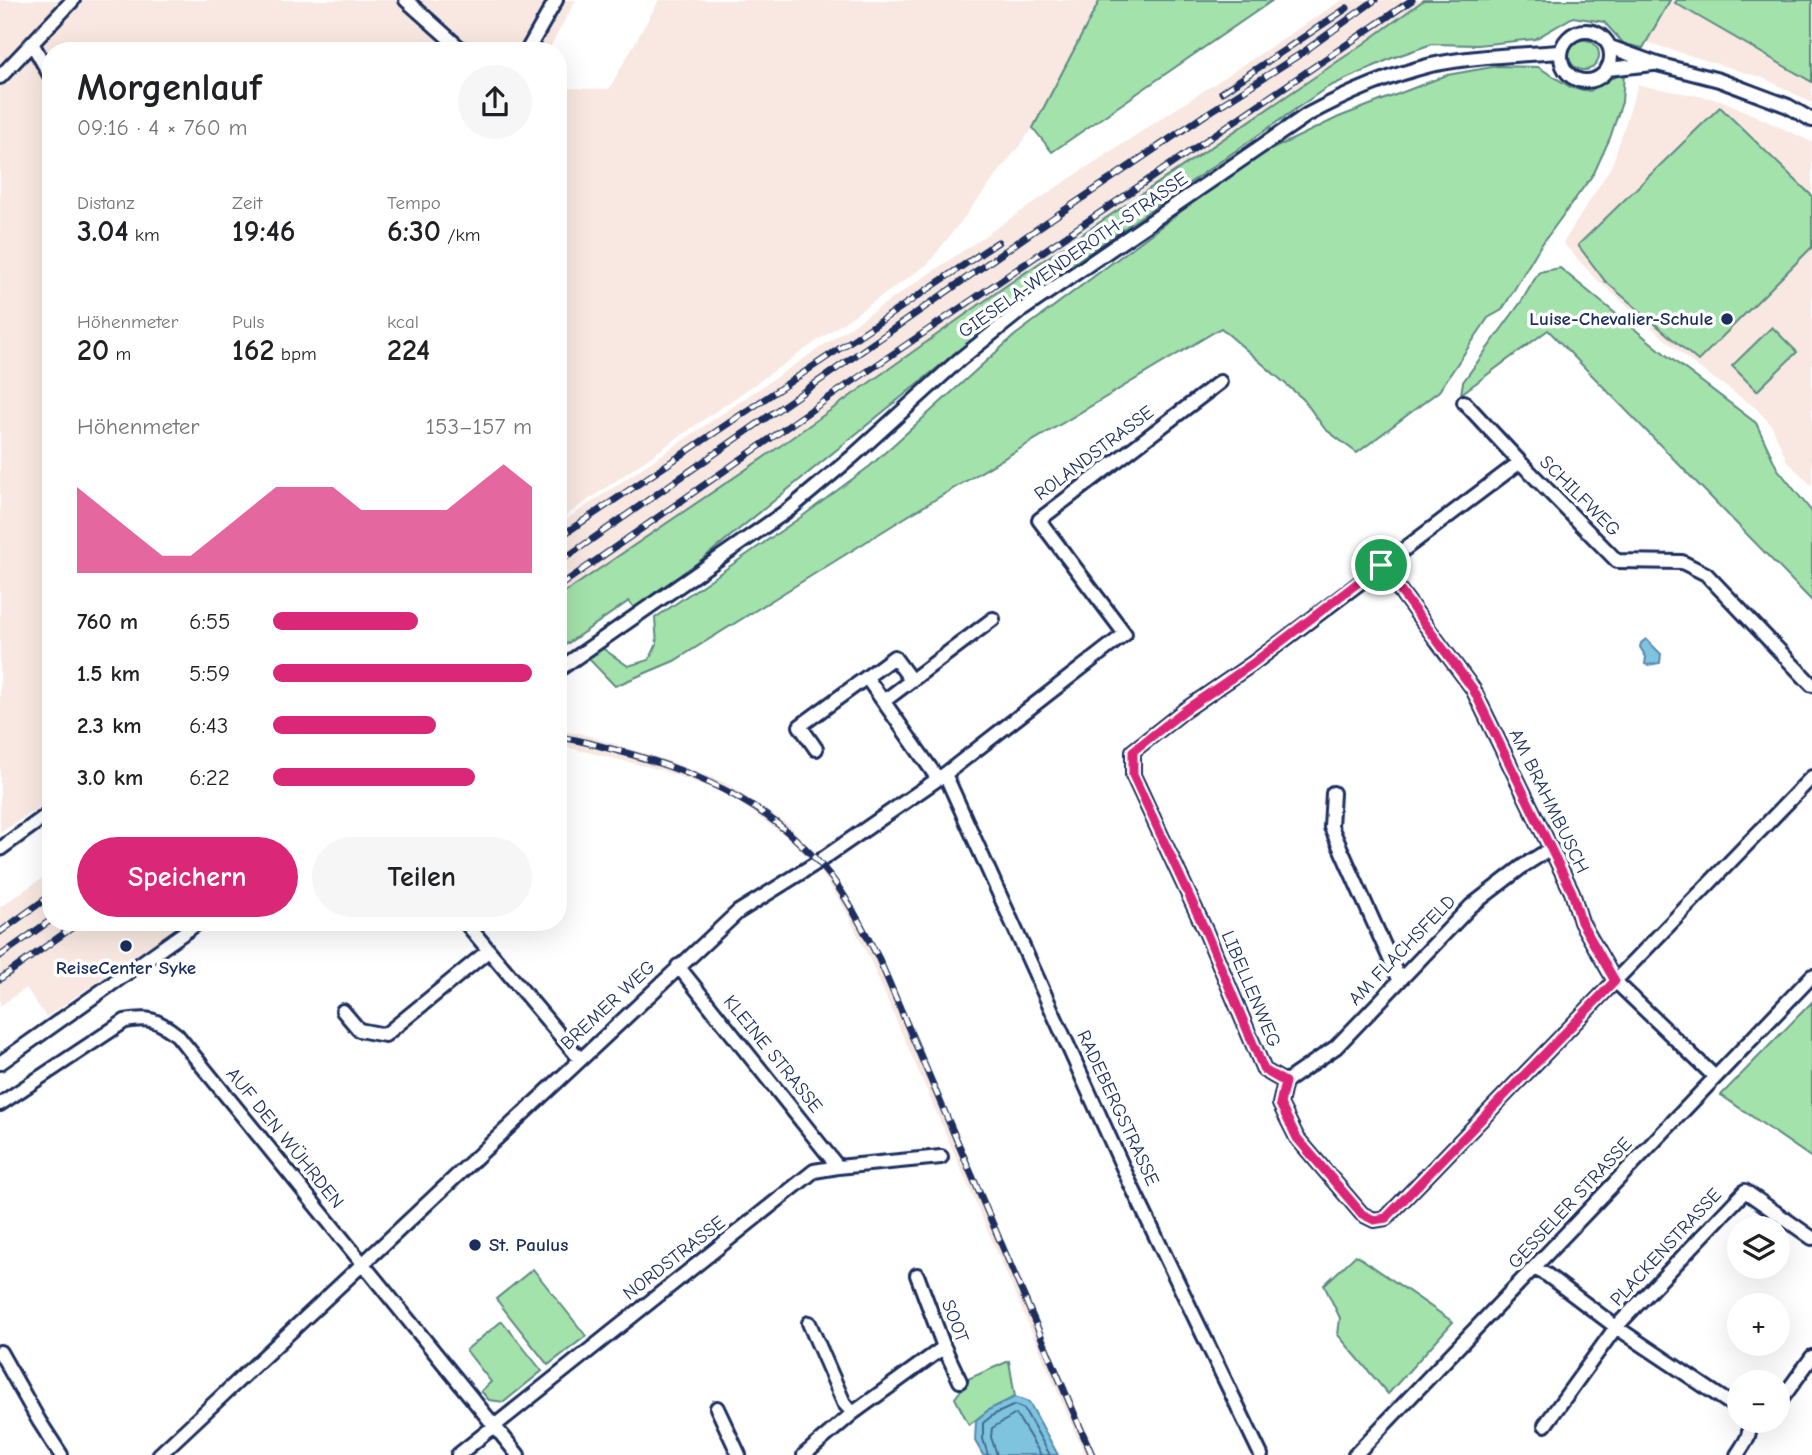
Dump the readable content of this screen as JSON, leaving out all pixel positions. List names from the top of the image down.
{
  "streets": {
    "street": [
      "GIESELA-WENDEROTH-STRASSE",
      "ROLANDSTRASSE",
      "SCHILFWEG",
      "AM BRAHMBUSCH",
      "AM FLACHSFELD",
      "LIBELLENWEG",
      "BREMER WEG",
      "KLEINE STRASSE",
      "RADEBERGSTRASSE",
      "AUF DEN WÜHRDEN",
      "GESSELER STRASSE",
      "PLACKENSTRASSE",
      "NORDSTRASSE",
      "SOOT"
    ]
  },
  "crossings": [
    ["ROLANDSTRASSE", "BREMER WEG"],
    ["SCHILFWEG", "AM BRAHMBUSCH"],
    ["SCHILFWEG", "LIBELLENWEG"],
    ["AM BRAHMBUSCH", "AM FLACHSFELD"],
    ["AM BRAHMBUSCH", "LIBELLENWEG"],
    ["AM BRAHMBUSCH", "GESSELER STRASSE"],
    ["AM FLACHSFELD", "LIBELLENWEG"],
    ["BREMER WEG", "KLEINE STRASSE"],
    ["BREMER WEG", "RADEBERGSTRASSE"],
    ["BREMER WEG", "AUF DEN WÜHRDEN"],
    ["KLEINE STRASSE", "NORDSTRASSE"],
    ["AUF DEN WÜHRDEN", "NORDSTRASSE"],
    ["GESSELER STRASSE", "PLACKENSTRASSE"]
  ],
  "places": ["Luise-Chevalier-Schule", "ReiseCenter Syke", "St. Paulus"],
  "page": {
    "heading": ["Morgenlauf", "09:16 · 4 × 760 m"],
    "stats": [
      ["Distanz", "3.04 km"],
      ["Zeit", "19:46"],
      ["Tempo", "6:30 /km"],
      ["Höhenmeter", "20 m"],
      ["Puls", "162 bpm"],
      ["kcal", "224"]
    ],
    "chart": ["Höhenmeter", "153–157 m"],
    "list": [
      {
        "name": "760 m",
        "note": "6:55"
      },
      {
        "name": "1.5 km",
        "note": "5:59"
      },
      {
        "name": "2.3 km",
        "note": "6:43"
      },
      {
        "name": "3.0 km",
        "note": "6:22"
      }
    ],
    "buttons": ["Speichern", "Teilen"],
    "map_buttons": ["+", "−"]
  }
}
